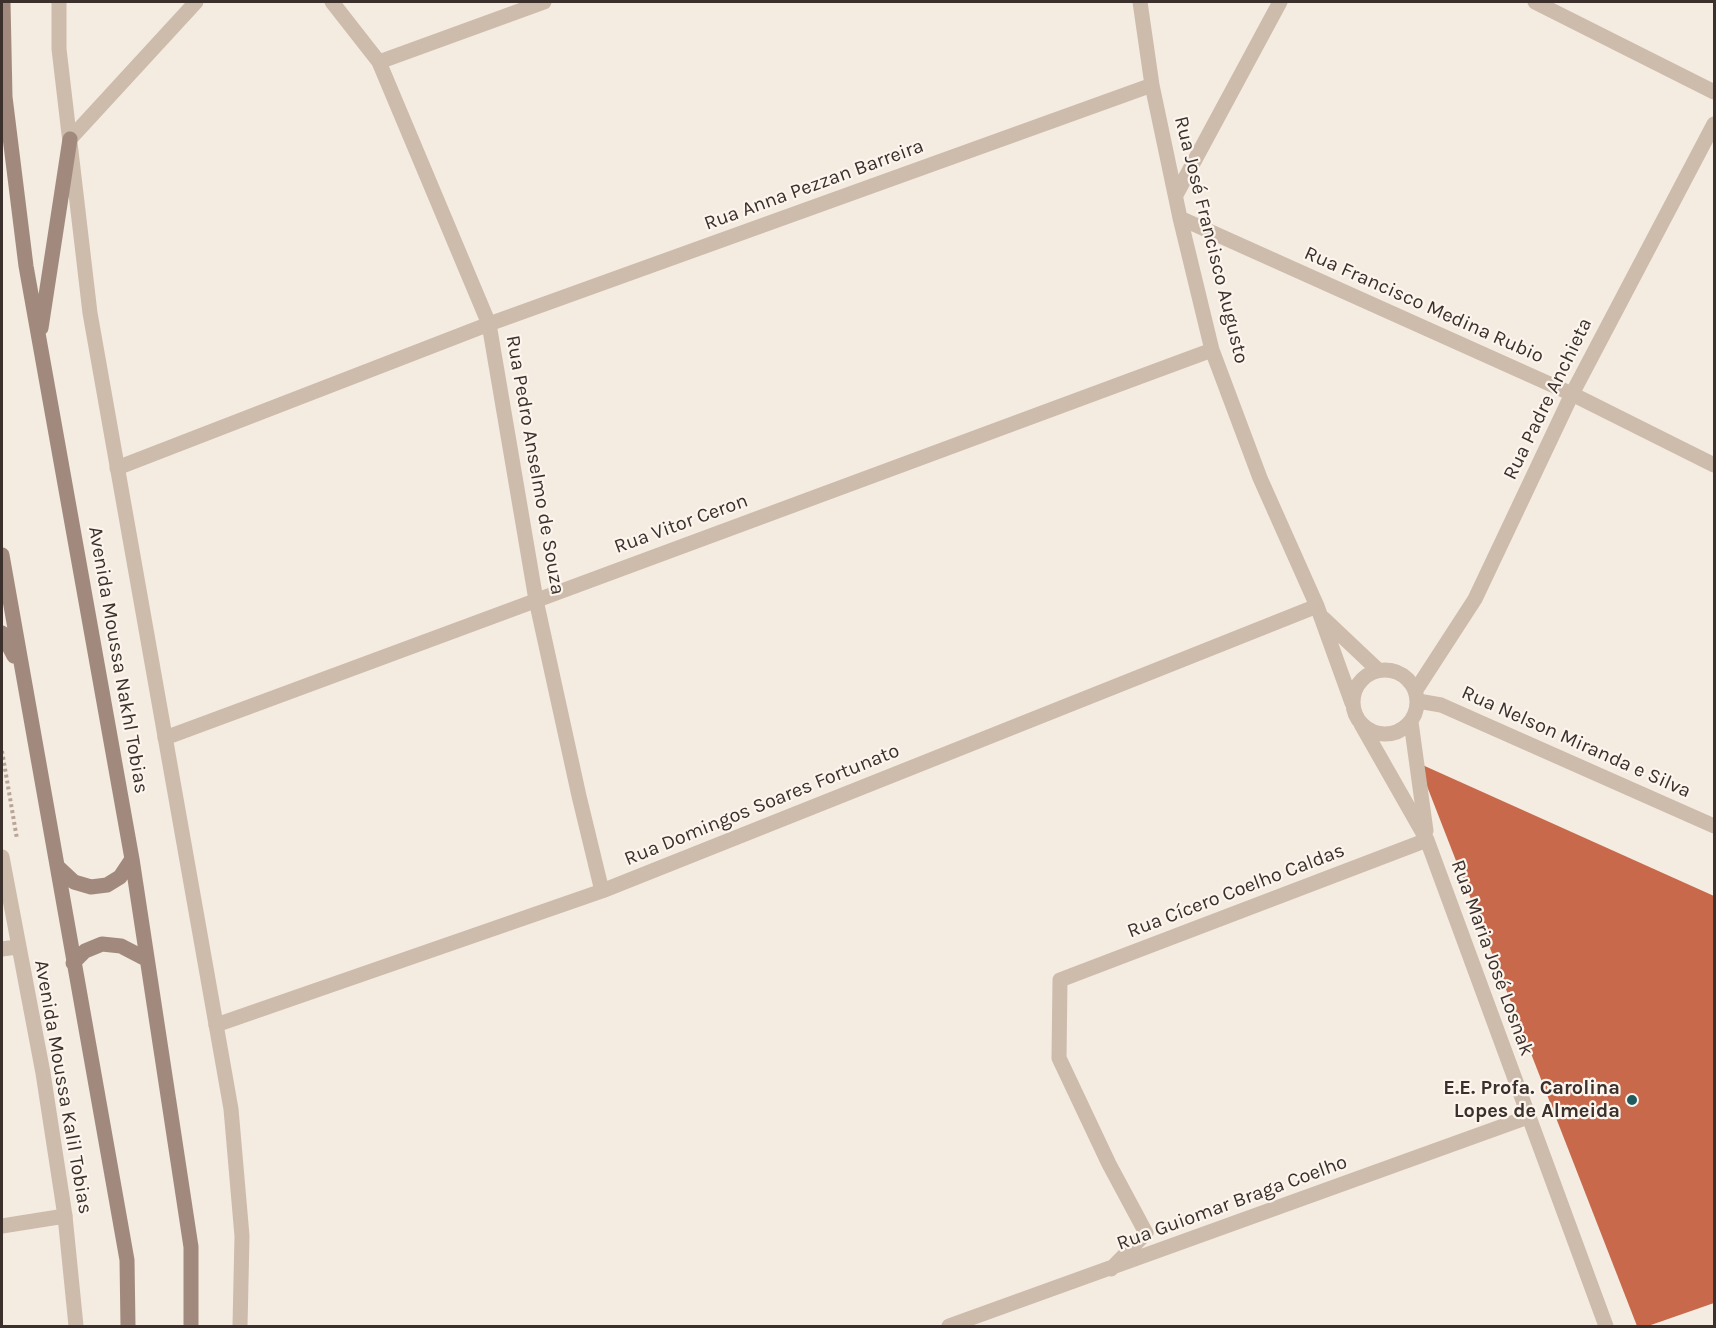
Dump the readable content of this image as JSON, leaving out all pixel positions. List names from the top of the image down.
{
  "streets": {
    "main road": ["Avenida Moussa Nakhl Tobias"],
    "street": [
      "Rua Anna Pezzan Barreira",
      "Rua José Francisco Augusto",
      "Rua Francisco Medina Rubio",
      "Rua Padre Anchieta",
      "Rua Pedro Anselmo de Souza",
      "Rua Vitor Ceron",
      "Rua Nelson Miranda e Silva",
      "Rua Domingos Soares Fortunato",
      "Rua Cícero Coelho Caldas",
      "Rua Maria José Losnak",
      "Avenida Moussa Kalil Tobias",
      "Rua Guiomar Braga Coelho"
    ]
  },
  "crossings": [
    ["Rua Anna Pezzan Barreira", "Rua José Francisco Augusto"],
    ["Rua Anna Pezzan Barreira", "Rua Pedro Anselmo de Souza"],
    ["Rua José Francisco Augusto", "Rua Francisco Medina Rubio"],
    ["Rua José Francisco Augusto", "Rua Padre Anchieta"],
    ["Rua José Francisco Augusto", "Rua Vitor Ceron"],
    ["Rua José Francisco Augusto", "Rua Nelson Miranda e Silva"],
    ["Rua José Francisco Augusto", "Rua Domingos Soares Fortunato"],
    ["Rua Francisco Medina Rubio", "Rua Padre Anchieta"],
    ["Rua Padre Anchieta", "Rua Nelson Miranda e Silva"],
    ["Rua Pedro Anselmo de Souza", "Rua Vitor Ceron"],
    ["Rua Pedro Anselmo de Souza", "Rua Domingos Soares Fortunato"],
    ["Rua Cícero Coelho Caldas", "Rua Maria José Losnak"],
    ["Rua Cícero Coelho Caldas", "Rua Guiomar Braga Coelho"],
    ["Rua Maria José Losnak", "Rua Guiomar Braga Coelho"]
  ],
  "places": ["E.E. Profa. Carolina Lopes de Almeida"]
}
